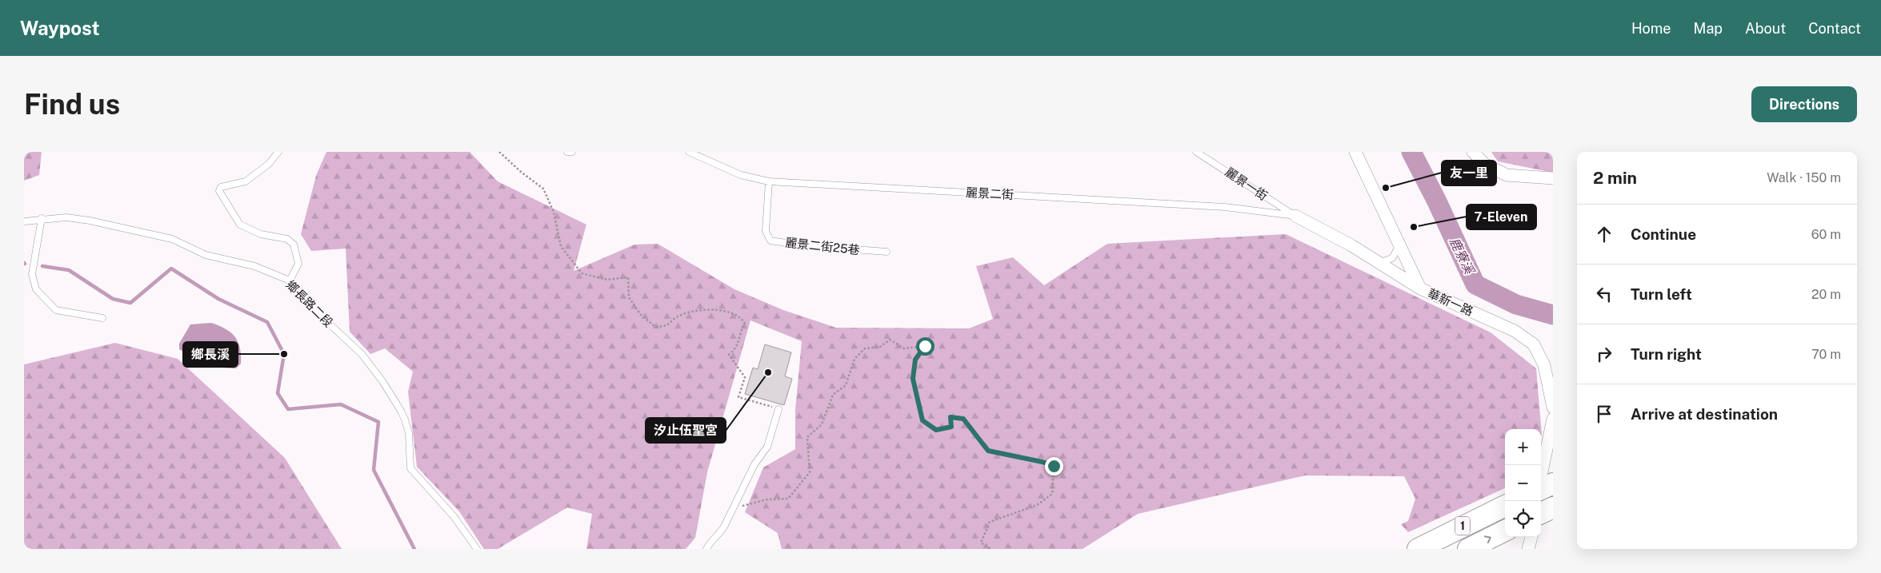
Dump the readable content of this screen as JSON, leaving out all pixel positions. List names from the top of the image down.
{
  "streets": {
    "highway": ["1"],
    "street": ["華新一路"],
    "lane": [
      "麗景一街",
      "麗景二街",
      "麗景二街25巷",
      "鄉長路二段"
    ]
  },
  "crossings": [
    ["麗景一街", "麗景二街"],
    ["麗景二街", "麗景二街25巷"]
  ],
  "water": ["鹿寮溪"],
  "places": [
    "友一里",
    "7-Eleven",
    "鄉長溪",
    "汐止伍聖宮"
  ],
  "page": {
    "header": "Waypost",
    "nav": [
      "Home",
      "Map",
      "About",
      "Contact"
    ],
    "buttons": "Directions",
    "title": "Find us",
    "heading": ["2 min", "Walk · 150 m"],
    "list": [
      ["Continue", "60 m"],
      ["Turn left", "20 m"],
      ["Turn right", "70 m"],
      "Arrive at destination"
    ],
    "map_buttons": ["+", "−"]
  }
}
